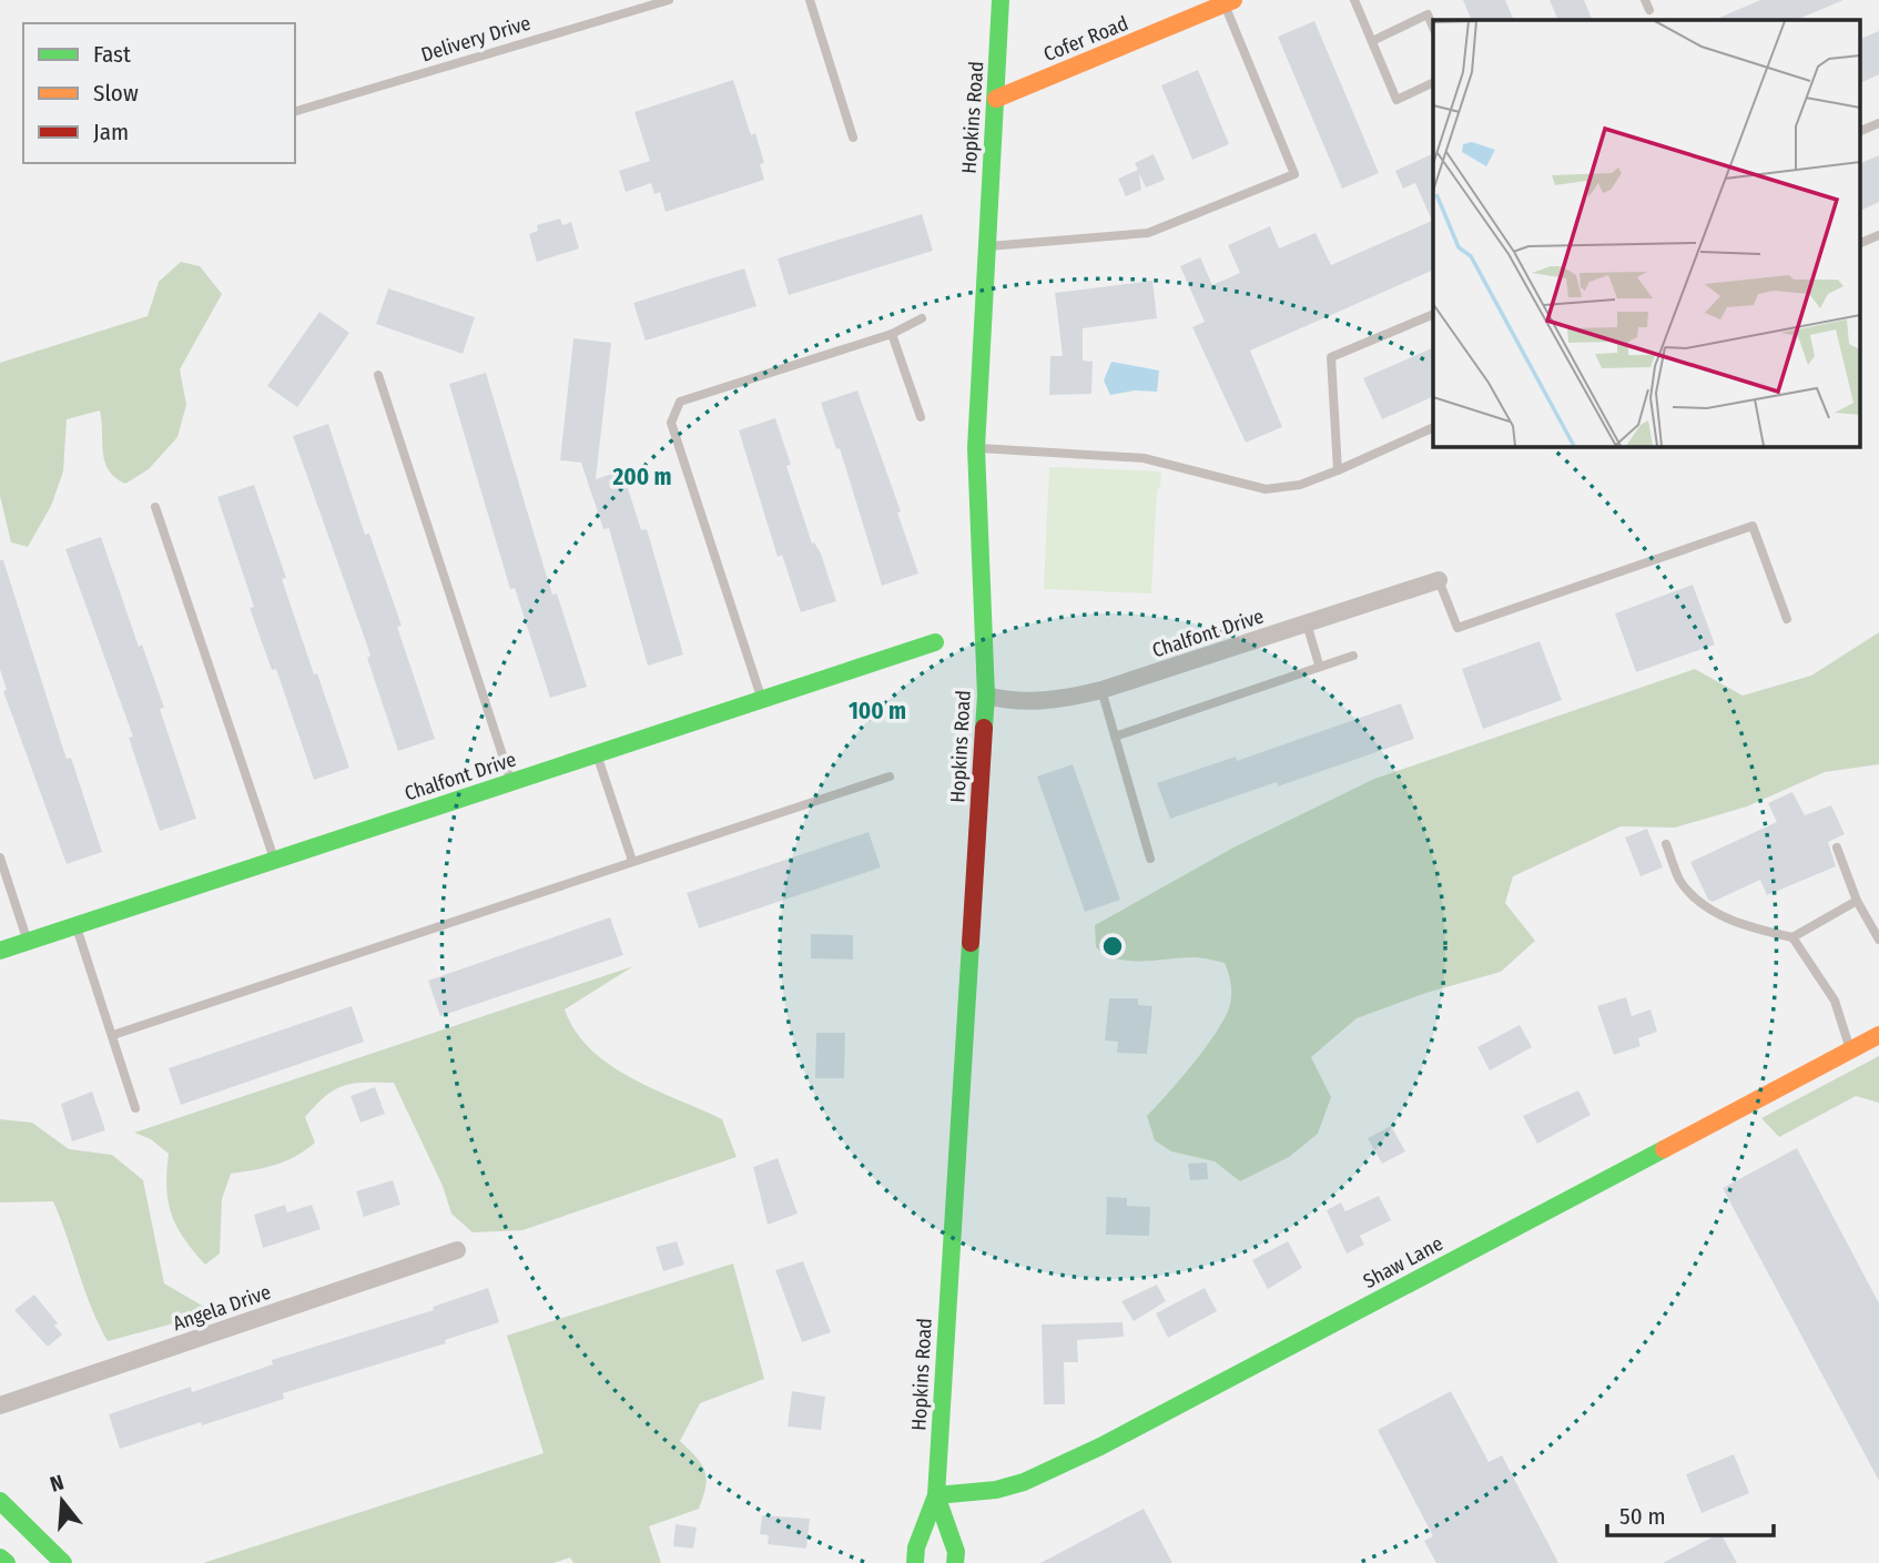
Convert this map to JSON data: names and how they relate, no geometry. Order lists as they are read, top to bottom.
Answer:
{
  "streets": {
    "street": [
      "Cofer Road",
      "Hopkins Road",
      "Chalfont Drive",
      "Shaw Lane",
      "Angela Drive"
    ],
    "lane": ["Delivery Drive"]
  },
  "crossings": [
    ["Cofer Road", "Hopkins Road"],
    ["Hopkins Road", "Chalfont Drive"],
    ["Hopkins Road", "Shaw Lane"]
  ],
  "legend": ["Fast", "Slow", "Jam"],
  "scale_bar": "50 m",
  "north": "top",
  "rings": ["200 m", "100 m"]
}
